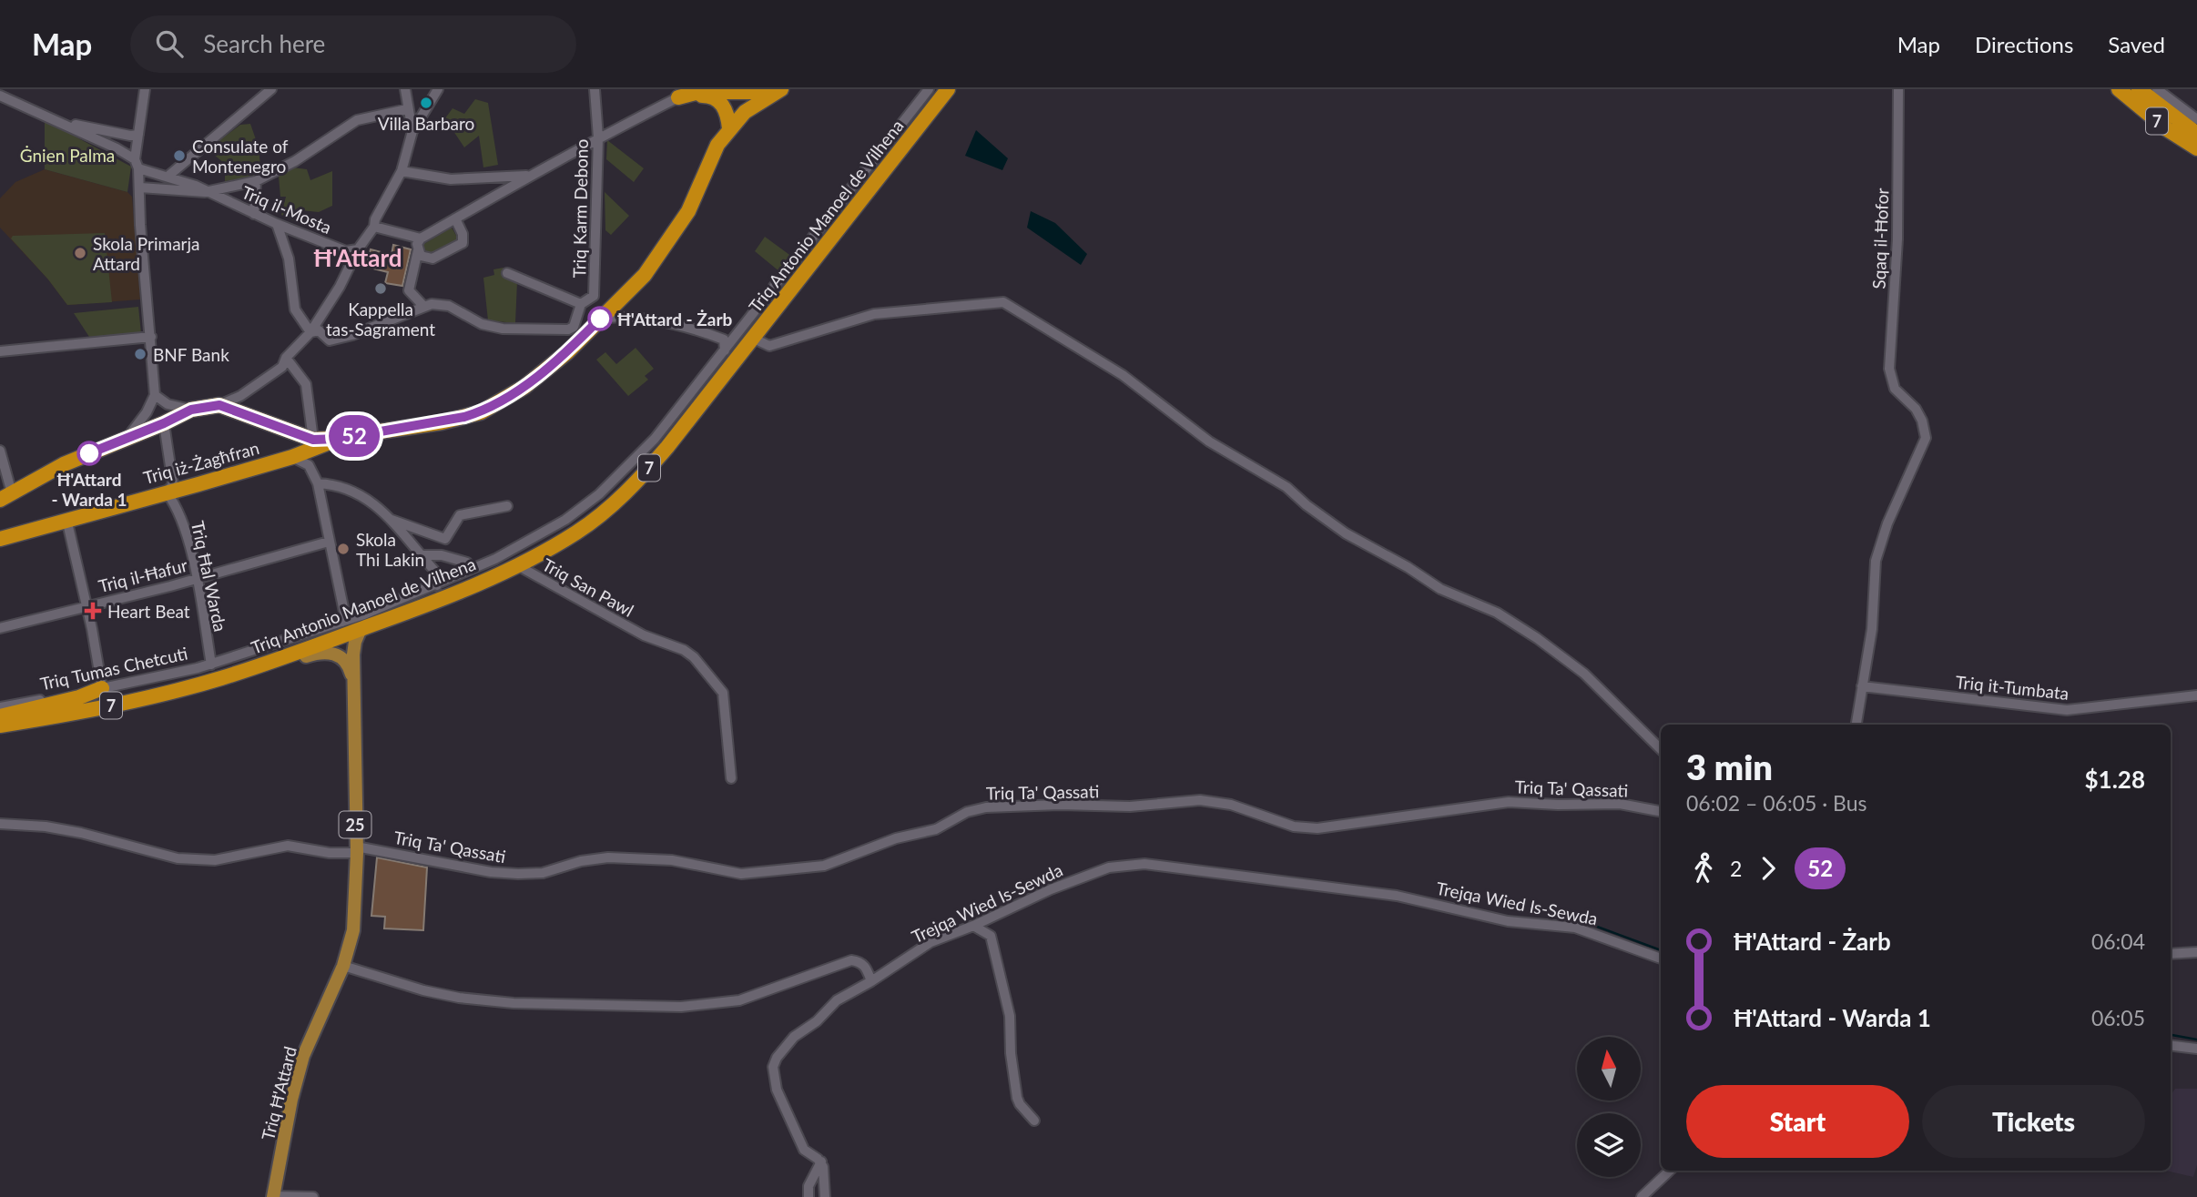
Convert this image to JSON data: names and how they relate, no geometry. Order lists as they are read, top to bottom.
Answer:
{
  "streets": {
    "highway": ["7", "Triq Antonio Manoel de Vilhena", "Triq iż-Żagħfran"],
    "main road": ["25", "Triq Ħ'Attard"],
    "street": [
      "Triq Karm Debono",
      "Triq il-Mosta",
      "Sqaq il-Ħofor",
      "Triq il-Ħafur",
      "Triq Ħal Warda",
      "Triq San Pawl",
      "Triq Tumas Chetcuti",
      "Triq it-Tumbata",
      "Triq Ta' Qassati",
      "Trejqa Wied Is-Sewda"
    ]
  },
  "crossings": [
    ["Triq Antonio Manoel de Vilhena", "Triq San Pawl"],
    ["Triq Antonio Manoel de Vilhena", "25"],
    ["Sqaq il-Ħofor", "Triq it-Tumbata"],
    ["Triq iż-Żagħfran", "Triq Ħal Warda"],
    ["Triq il-Ħafur", "Triq Ħal Warda"],
    ["Triq Ħal Warda", "Triq Tumas Chetcuti"],
    ["Triq San Pawl", "Triq Tumas Chetcuti"],
    ["Triq Ta' Qassati", "25"],
    ["25", "Triq Ħ'Attard"]
  ],
  "districts": ["Ħ'Attard"],
  "parks": ["Ġnien Palma"],
  "places": {
    "other": [
      "Villa Barbaro",
      "Consulate of Montenegro",
      "Skola Primarja Attard",
      "Kappella tas-Sagrament",
      "Ħ'Attard - Żarb",
      "BNF Bank",
      "Ħ'Attard - Warda 1",
      "Skola Thi Lakin"
    ],
    "health": ["Heart Beat"]
  },
  "lines": ["bus line 52"],
  "north": "top",
  "page": {
    "header": "Map",
    "search": "Search here",
    "nav": ["Map", "Directions", "Saved"],
    "on_map": "52",
    "heading": ["3 min", "06:02 – 06:05 · Bus", "$1.28"],
    "legs": ["2", "52"],
    "list": [
      {
        "name": "Ħ'Attard - Żarb",
        "value": "06:04"
      },
      {
        "name": "Ħ'Attard - Warda 1",
        "value": "06:05"
      }
    ],
    "buttons": ["Start", "Tickets"]
  }
}
